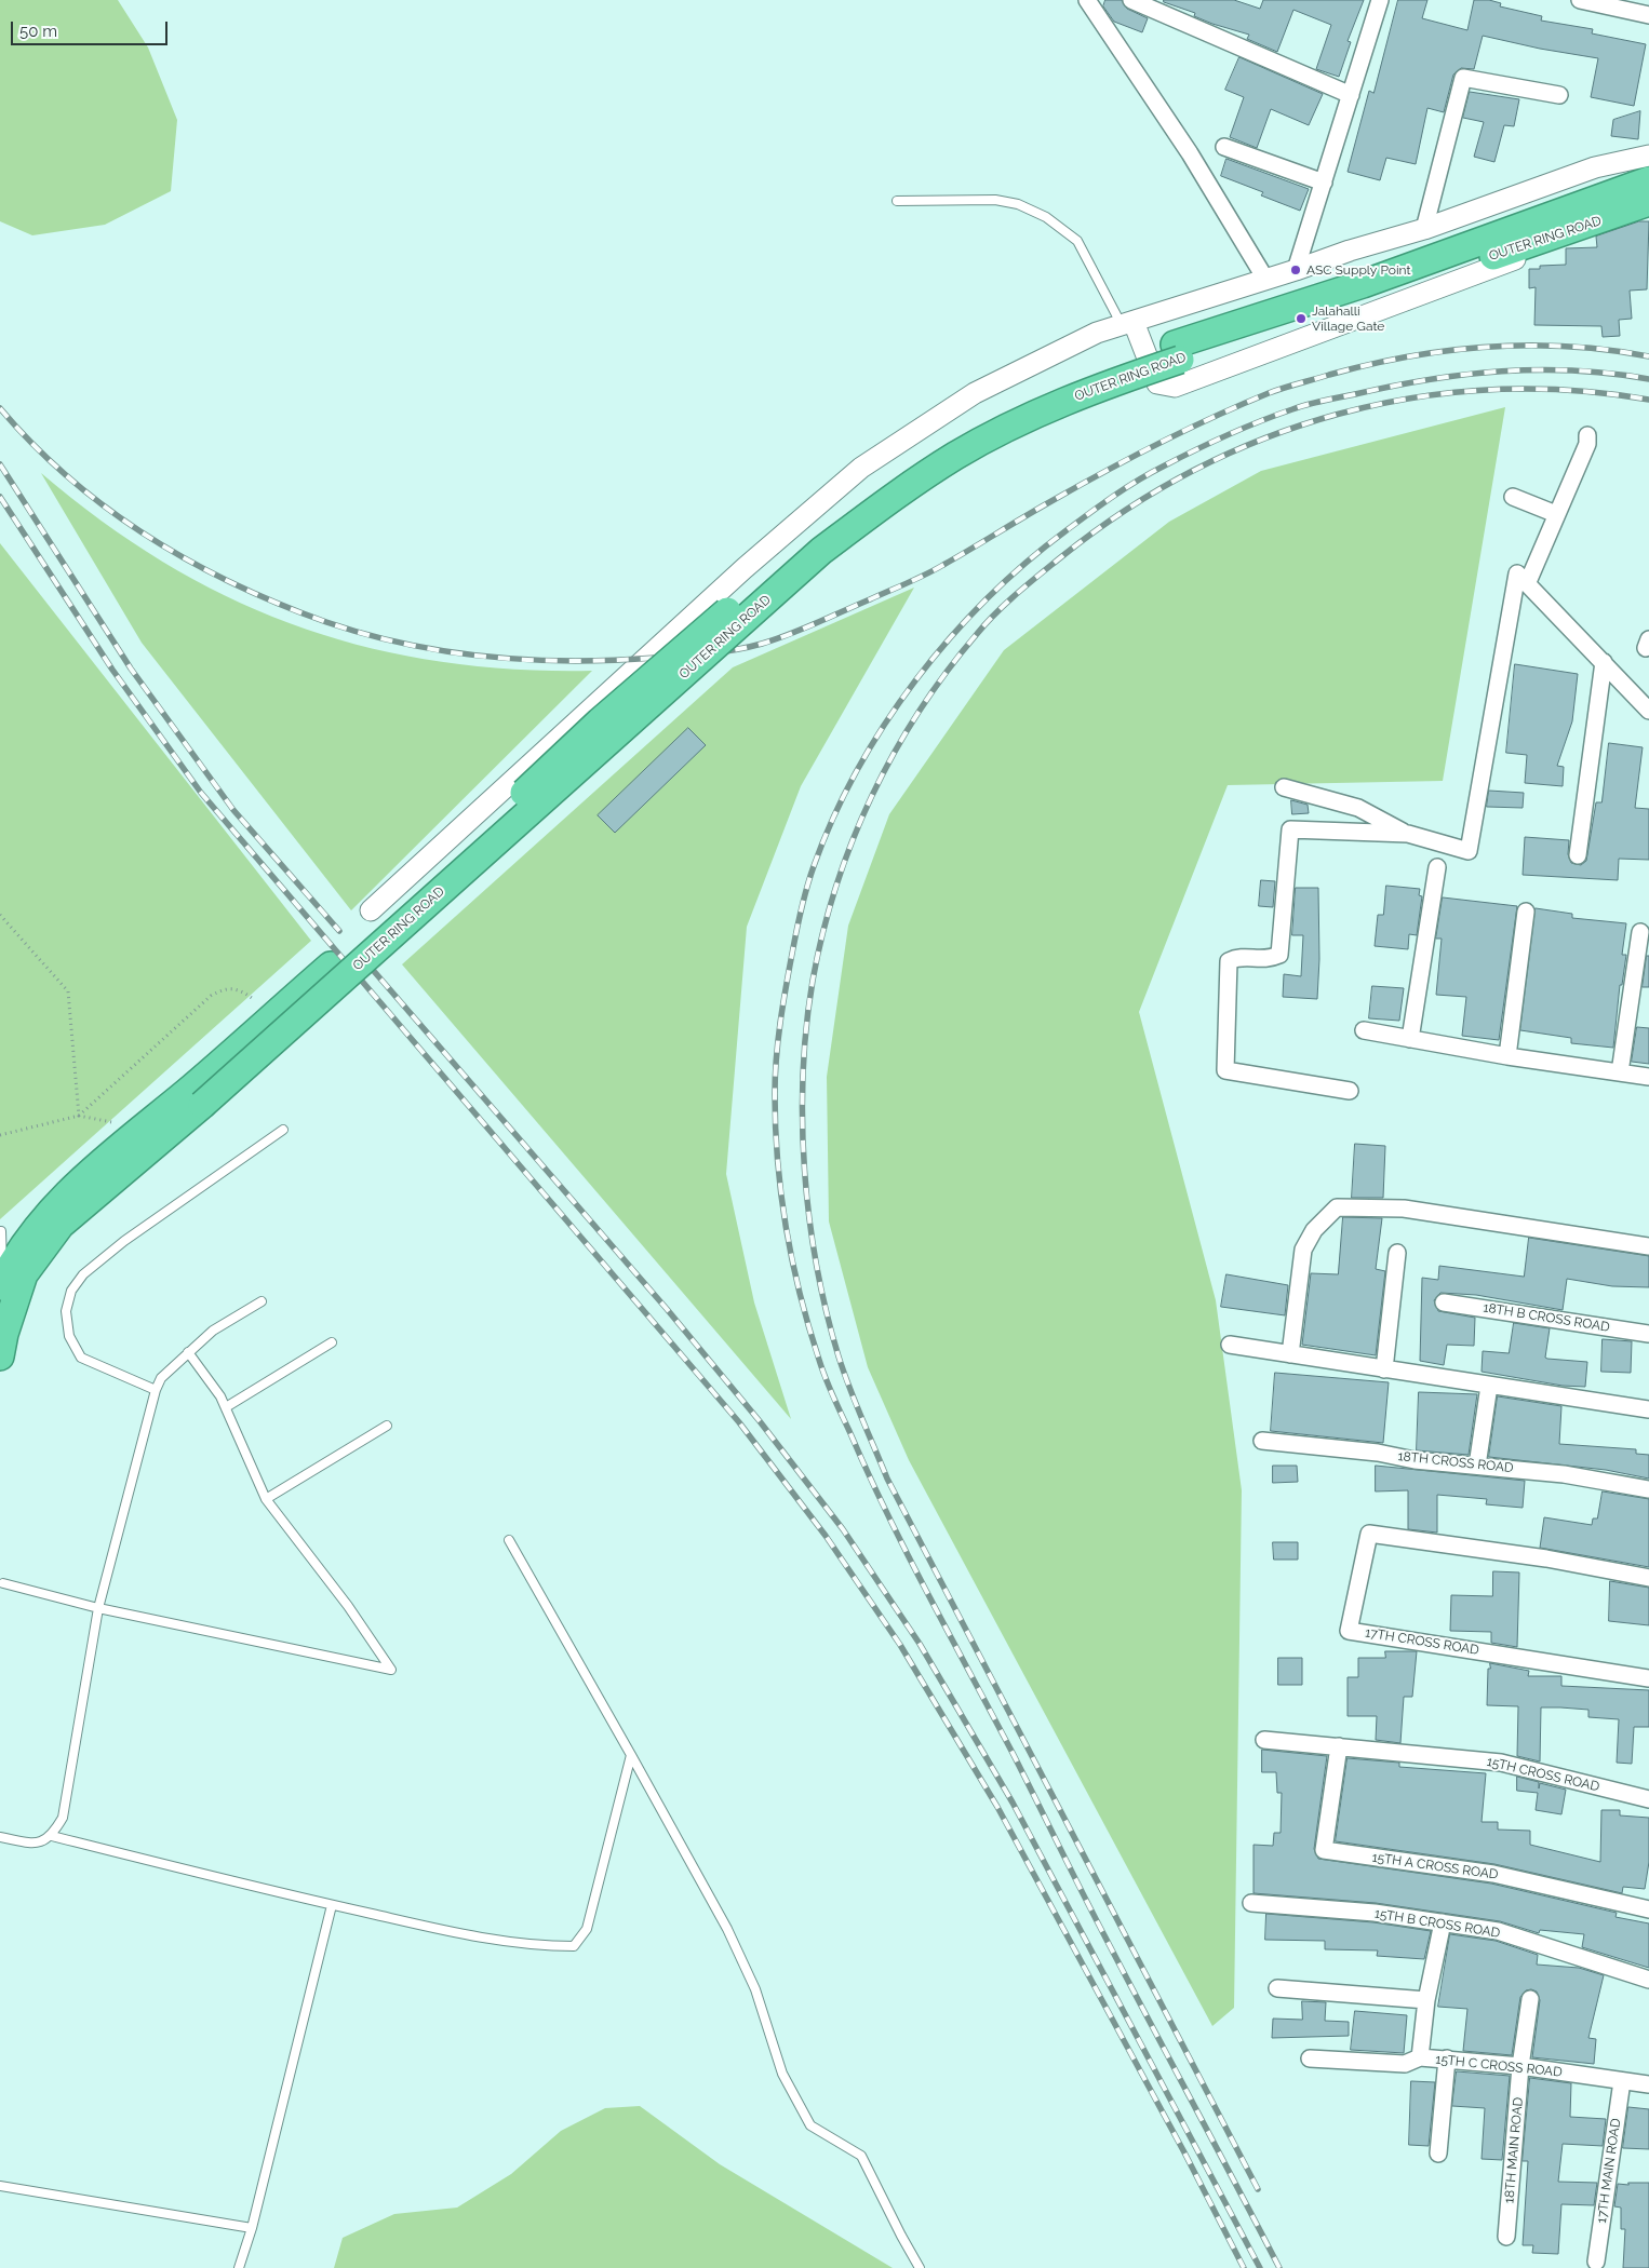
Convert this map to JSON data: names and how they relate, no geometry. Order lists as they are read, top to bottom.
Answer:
{
  "streets": {
    "highway": ["OUTER RING ROAD"],
    "street": [
      "18TH B CROSS ROAD",
      "18TH CROSS ROAD",
      "17TH CROSS ROAD",
      "15TH CROSS ROAD",
      "15TH A CROSS ROAD",
      "15TH B CROSS ROAD",
      "15TH C CROSS ROAD",
      "18TH MAIN ROAD",
      "17TH MAIN ROAD"
    ]
  },
  "crossings": [
    ["15TH CROSS ROAD", "15TH A CROSS ROAD"],
    ["15TH B CROSS ROAD", "15TH C CROSS ROAD"],
    ["15TH C CROSS ROAD", "18TH MAIN ROAD"],
    ["15TH C CROSS ROAD", "17TH MAIN ROAD"]
  ],
  "places": ["ASC Supply Point", "Jalahalli Village Gate"],
  "scale_bar": "50 m"
}
